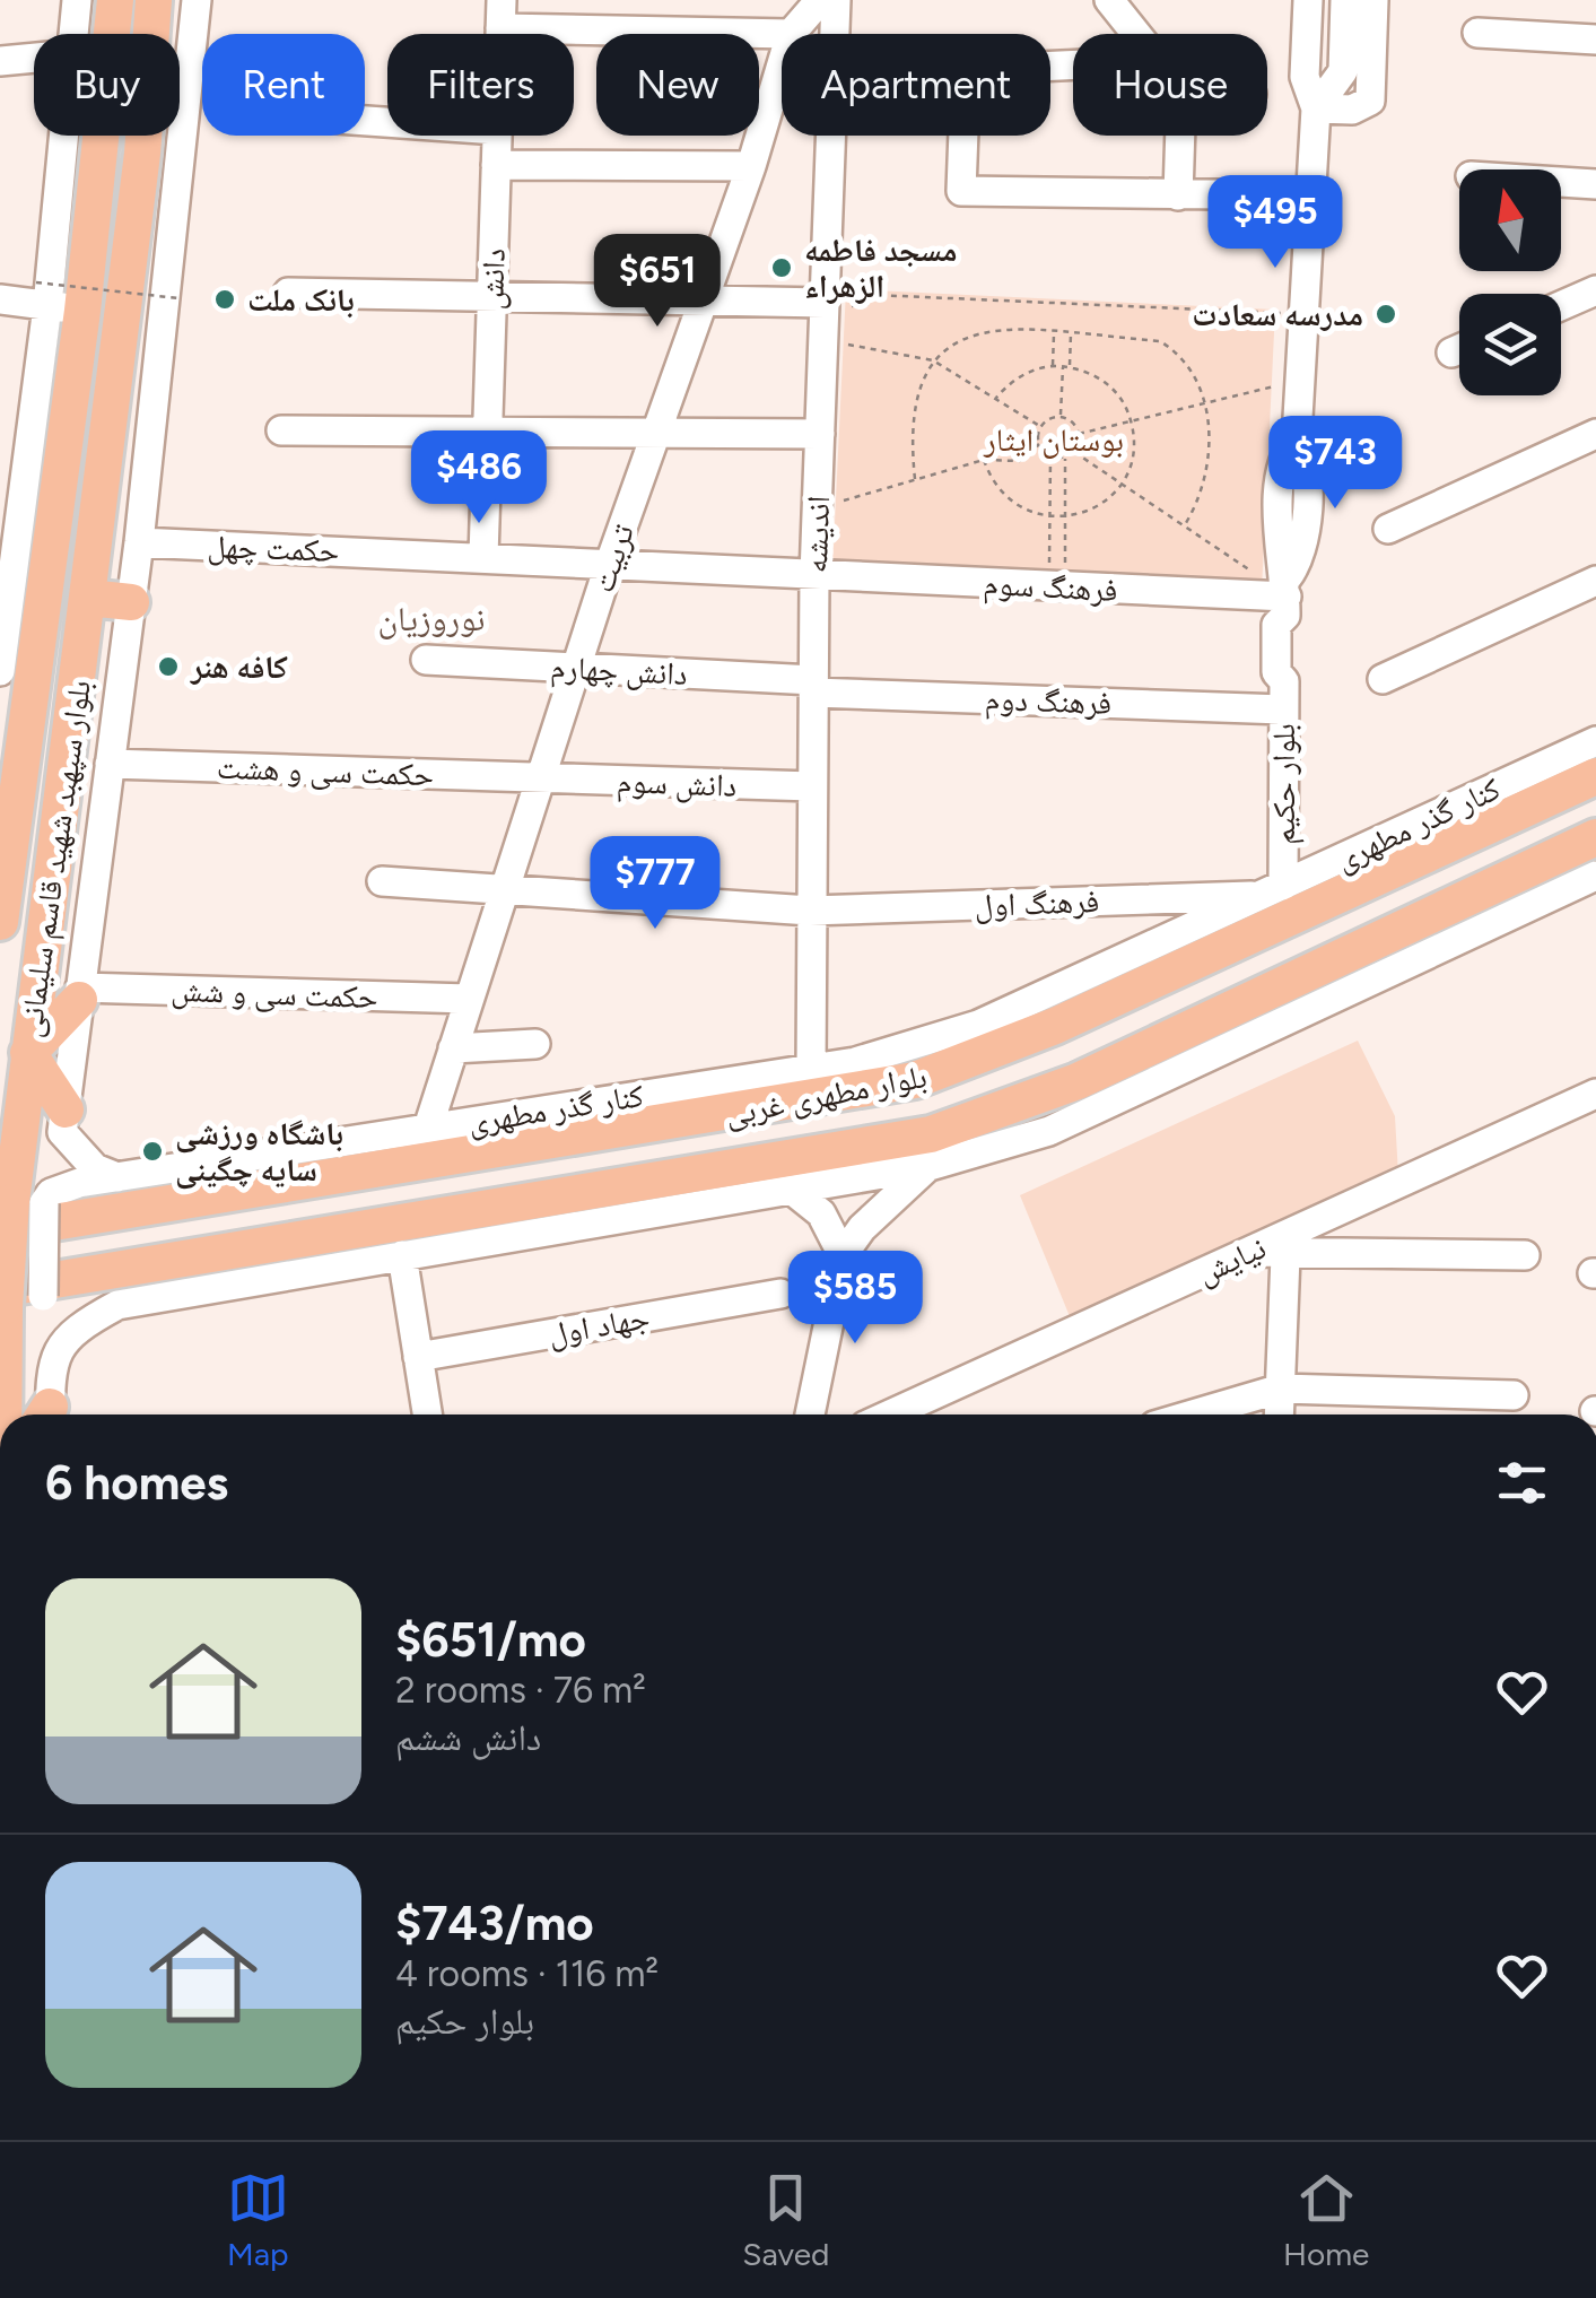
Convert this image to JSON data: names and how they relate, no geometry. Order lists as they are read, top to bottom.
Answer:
{
  "streets": {
    "main road": ["بلوار سپهبد شهید قاسم سلیمانی", "بلوار مطهری غربی"],
    "street": [
      "دانش",
      "اندیشه",
      "حکمت چهل",
      "تربیت",
      "فرهنگ سوم",
      "دانش چهارم",
      "فرهنگ دوم",
      "حکمت سی و هشت",
      "دانش سوم",
      "بلوار حکیم",
      "کنار گذر مطهری",
      "فرهنگ اول",
      "حکمت سی و شش",
      "نيايش",
      "جهاد اول"
    ]
  },
  "crossings": [
    ["دانش", "حکمت چهل"],
    ["اندیشه", "حکمت چهل"],
    ["اندیشه", "فرهنگ سوم"],
    ["اندیشه", "دانش چهارم"],
    ["اندیشه", "فرهنگ دوم"],
    ["اندیشه", "دانش سوم"],
    ["اندیشه", "کنار گذر مطهری"],
    ["اندیشه", "فرهنگ اول"],
    ["حکمت چهل", "تربیت"],
    ["حکمت چهل", "فرهنگ سوم"],
    ["تربیت", "دانش چهارم"],
    ["تربیت", "حکمت سی و هشت"],
    ["تربیت", "دانش سوم"],
    ["تربیت", "کنار گذر مطهری"],
    ["تربیت", "فرهنگ اول"],
    ["تربیت", "حکمت سی و شش"],
    ["فرهنگ سوم", "بلوار حکیم"],
    ["دانش چهارم", "فرهنگ دوم"],
    ["فرهنگ دوم", "بلوار حکیم"],
    ["حکمت سی و هشت", "دانش سوم"],
    ["بلوار حکیم", "کنار گذر مطهری"],
    ["بلوار حکیم", "فرهنگ اول"],
    ["کنار گذر مطهری", "بلوار سپهبد شهید قاسم سلیمانی"],
    ["کنار گذر مطهری", "فرهنگ اول"],
    ["کنار گذر مطهری", "بلوار مطهری غربی"],
    ["بلوار سپهبد شهید قاسم سلیمانی", "بلوار مطهری غربی"]
  ],
  "districts": ["نوروزیان"],
  "parks": ["بوستان ایثار"],
  "places": [
    "مسجد فاطمه الزهراء",
    "بانک ملت",
    "مدرسه سعادت",
    "کافه هنر",
    "باشگاه ورزشى سايه چگينى"
  ],
  "north": "top",
  "page": {
    "chip": [
      "Buy",
      "Rent",
      "Filters",
      "New",
      "Apartment",
      "House"
    ],
    "price": [
      "$495",
      "$651",
      "$743",
      "$486",
      "$777",
      "$585"
    ],
    "heading": "6 homes",
    "list": [
      {
        "name": "$651/mo",
        "note": "2 rooms · 76 m² · دانش ششم"
      },
      {
        "name": "$743/mo",
        "note": "4 rooms · 116 m² · بلوار حکیم"
      }
    ],
    "tabs": ["Map", "Saved", "Home"]
  }
}
